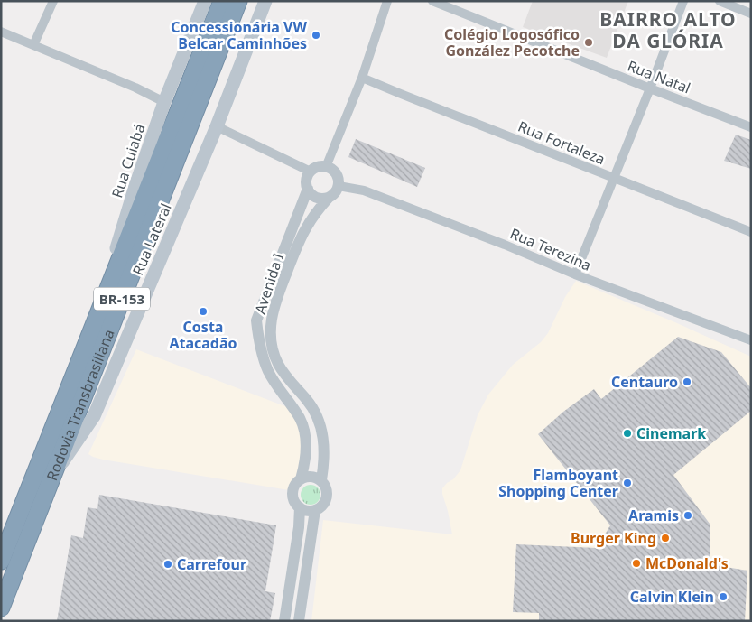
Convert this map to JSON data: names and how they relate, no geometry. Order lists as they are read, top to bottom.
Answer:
{
  "streets": {
    "highway": ["BR-153", "Rodovia Transbrasiliana"],
    "main road": ["Rua Cuiabá", "Rua Lateral"],
    "street": [
      "Rua Natal",
      "Rua Fortaleza",
      "Rua Terezina",
      "Avenida I"
    ]
  },
  "crossings": [
    ["Rua Cuiabá", "Rodovia Transbrasiliana"],
    ["Rua Lateral", "Rodovia Transbrasiliana"],
    ["Rua Terezina", "Avenida I"]
  ],
  "districts": ["BAIRRO ALTO DA GLÓRIA"],
  "places": [
    "Concessionária VW Belcar Caminhões",
    "Colégio Logosófico González Pecotche",
    "Costa Atacadão",
    "Centauro",
    "Cinemark",
    "Flamboyant Shopping Center",
    "Aramis",
    "Burger King",
    "McDonald's",
    "Carrefour",
    "Calvin Klein"
  ]
}
